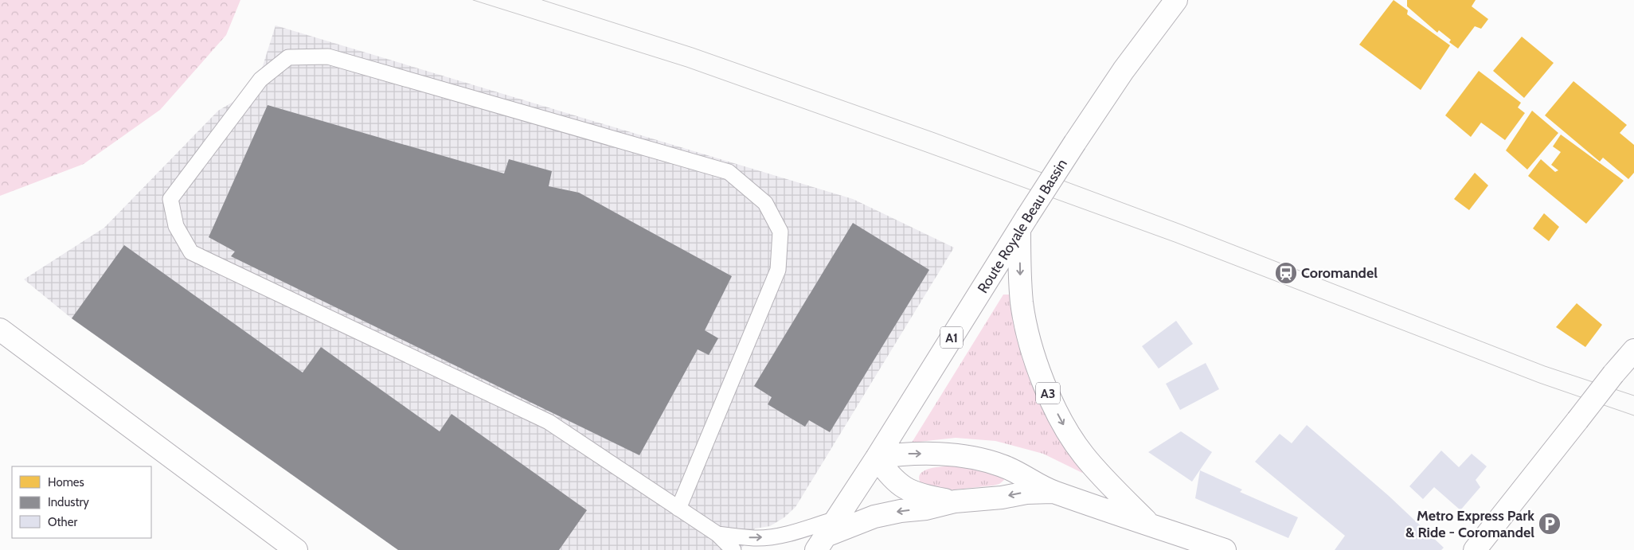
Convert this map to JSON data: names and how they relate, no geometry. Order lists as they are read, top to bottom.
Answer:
{
  "streets": {
    "main road": ["Route Royale Beau Bassin", "A1", "A3"]
  },
  "crossings": [
    ["Route Royale Beau Bassin", "A1"],
    ["Route Royale Beau Bassin", "A3"],
    ["A1", "A3"]
  ],
  "places": {
    "station": ["Coromandel"],
    "parking": ["Metro Express Park & Ride - Coromandel"]
  },
  "legend": ["Homes", "Industry", "Other"]
}
